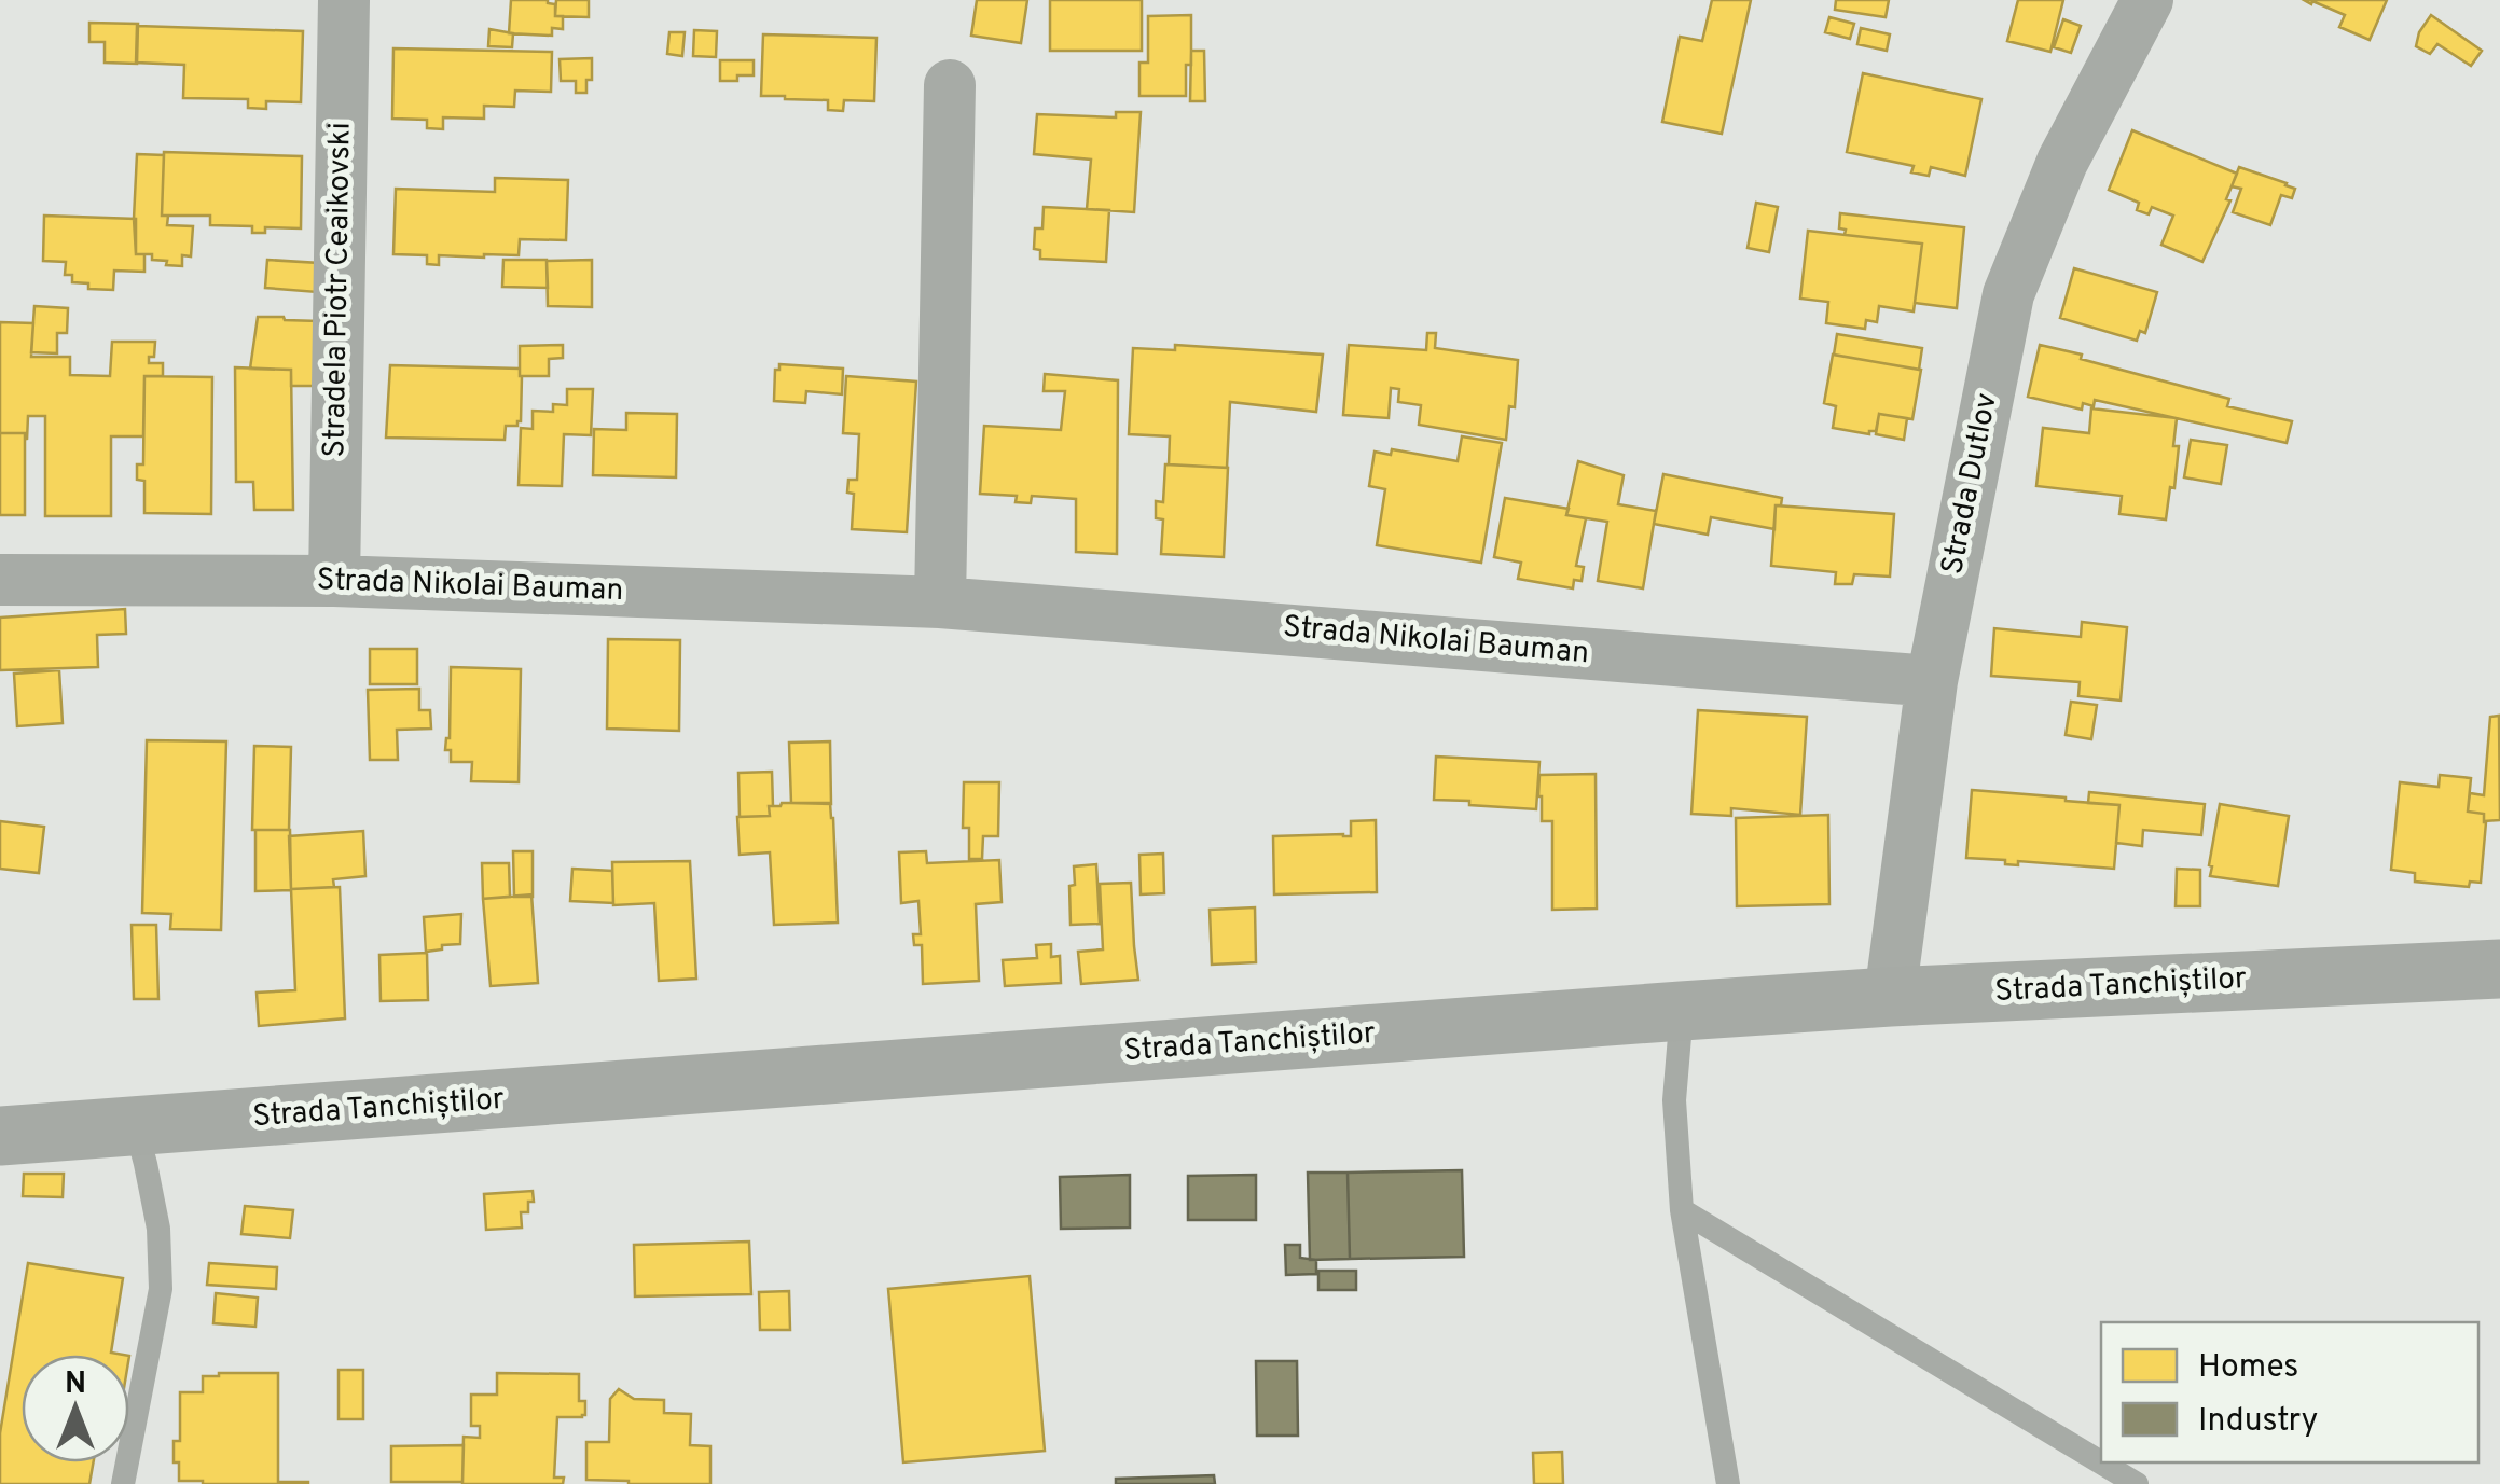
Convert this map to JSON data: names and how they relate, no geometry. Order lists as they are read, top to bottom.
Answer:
{
  "streets": {
    "street": [
      "Stradela Piotr Ceaikovski",
      "Strada Dutlov",
      "Strada Nikolai Bauman",
      "Strada Tanchiștilor"
    ]
  },
  "crossings": [
    ["Stradela Piotr Ceaikovski", "Strada Nikolai Bauman"],
    ["Strada Dutlov", "Strada Nikolai Bauman"],
    ["Strada Dutlov", "Strada Tanchiștilor"]
  ],
  "legend": ["Homes", "Industry"],
  "north": "top"
}
